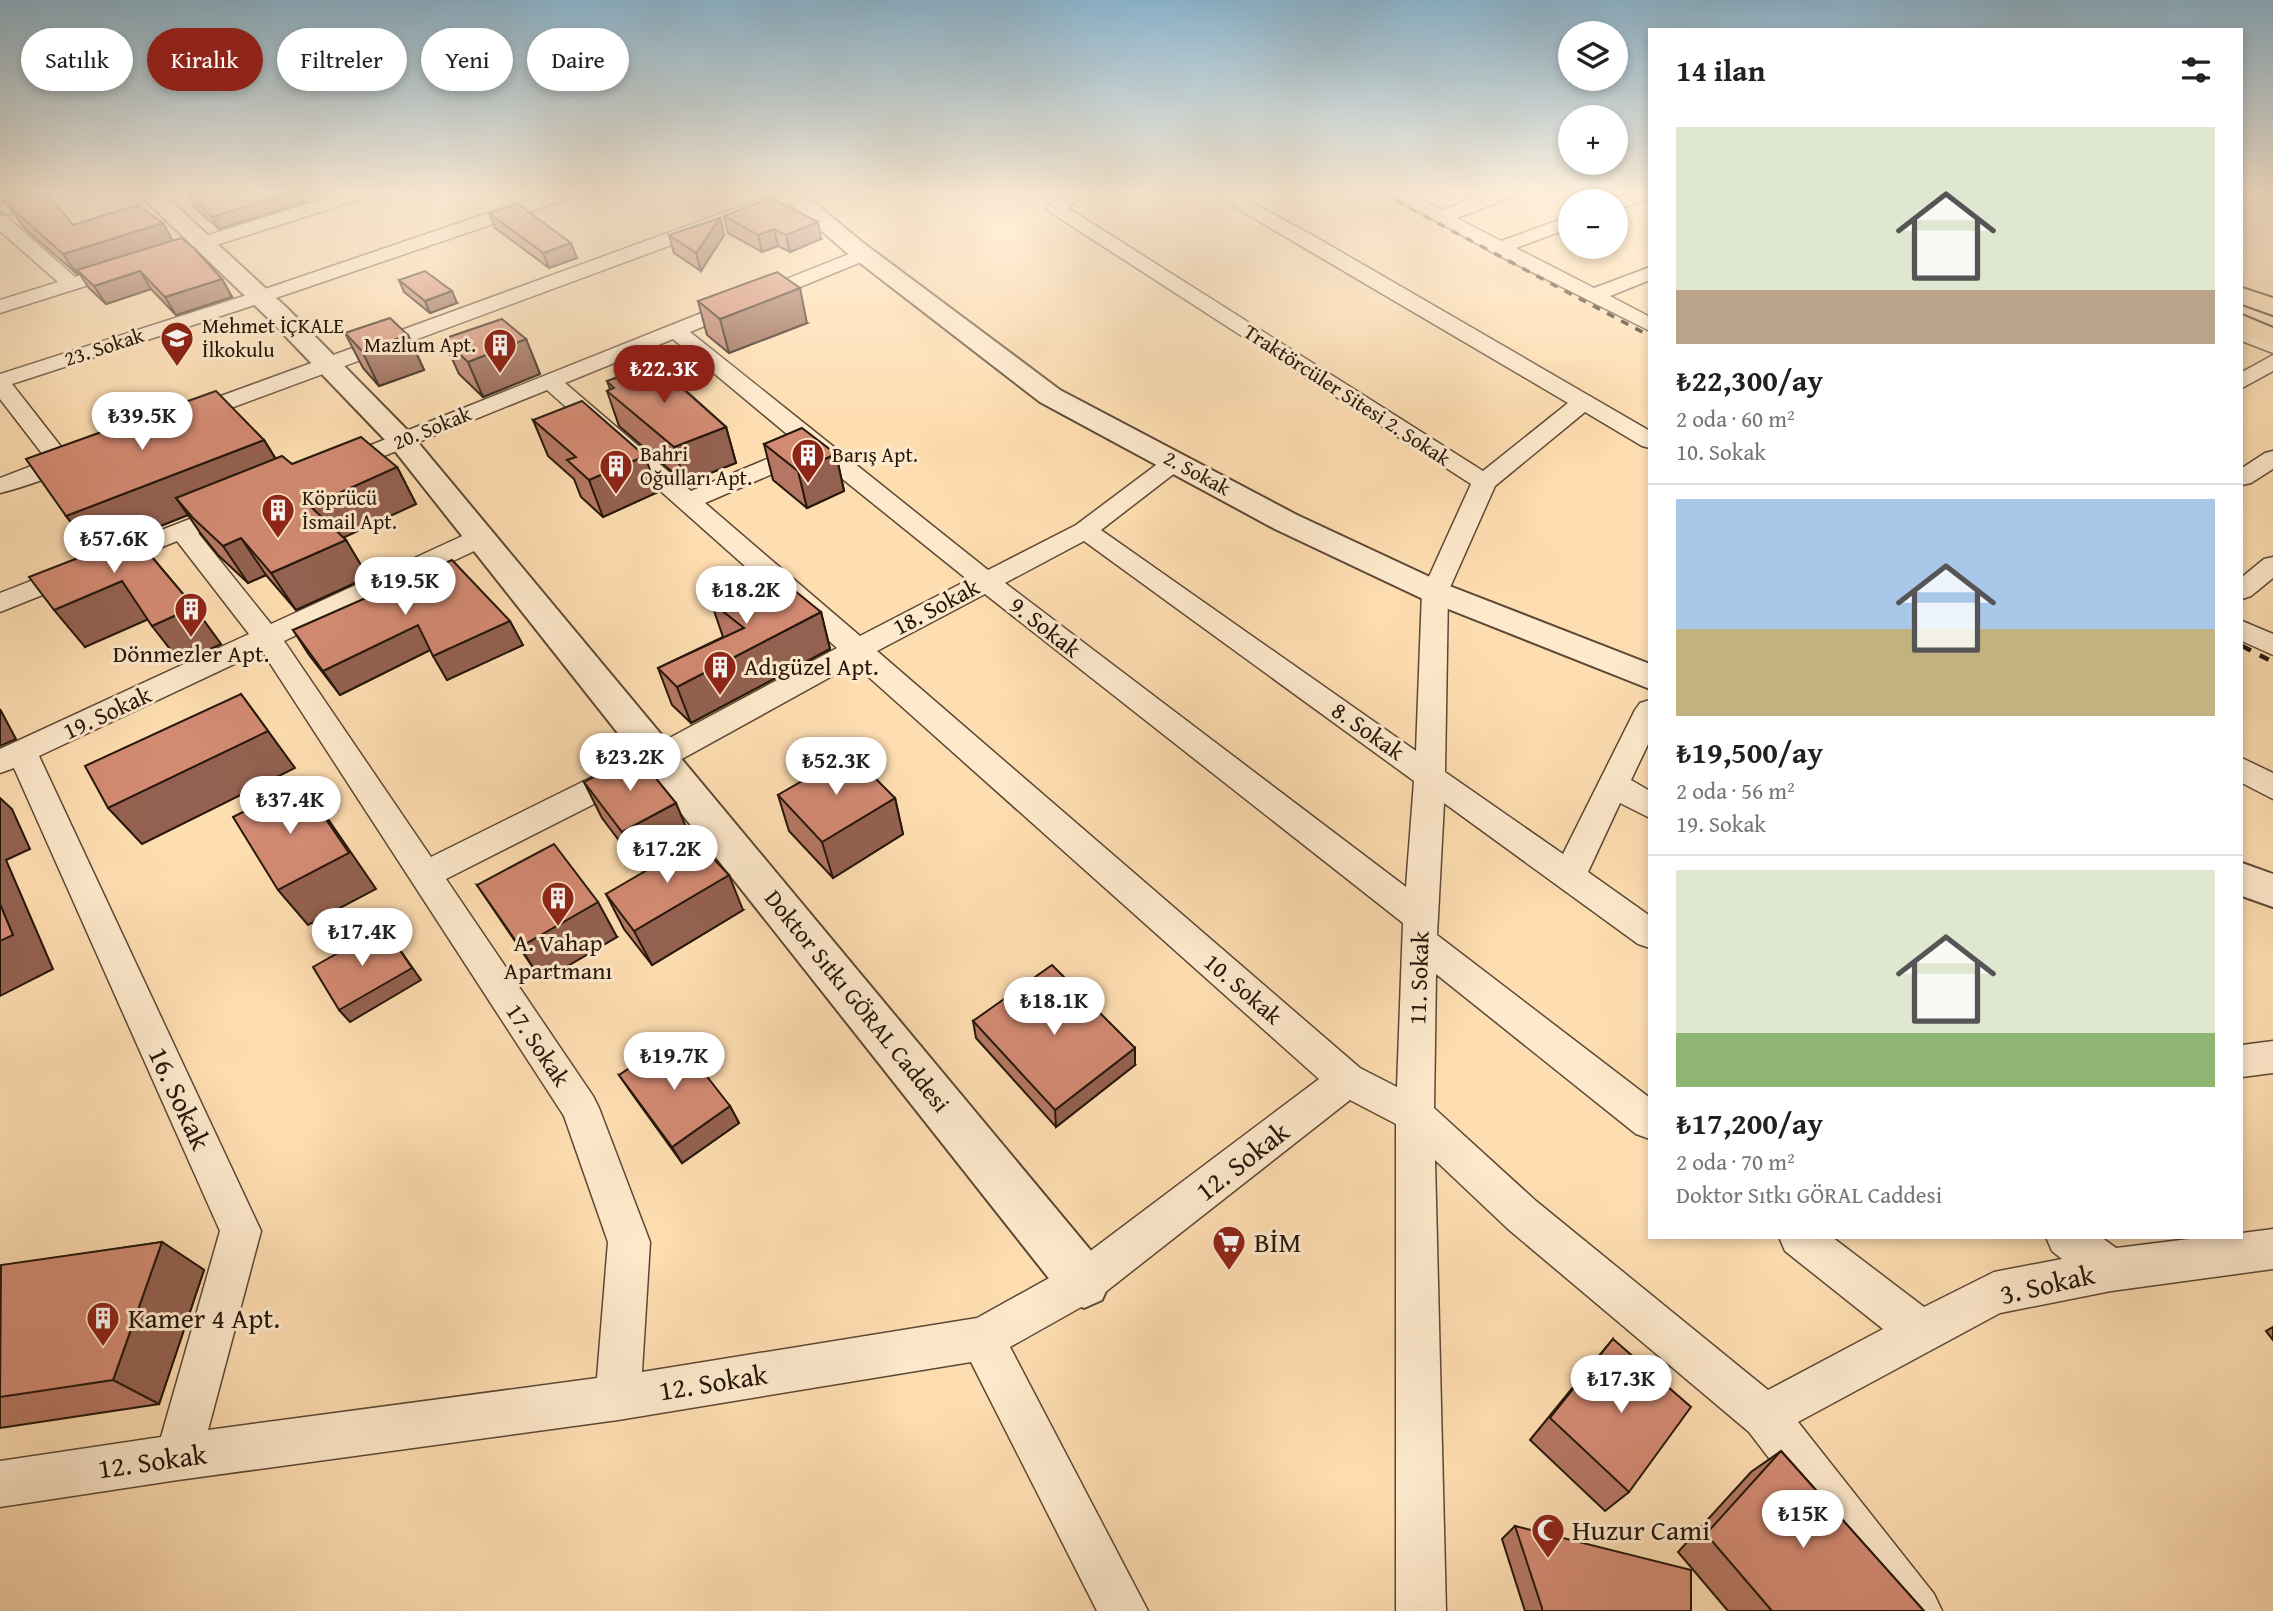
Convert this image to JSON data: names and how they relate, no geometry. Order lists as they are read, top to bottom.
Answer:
{
  "streets": {
    "street": [
      "23. Sokak",
      "Traktörcüler Sitesi 2. Sokak",
      "20. Sokak",
      "2. Sokak",
      "18. Sokak",
      "9. Sokak",
      "19. Sokak",
      "8. Sokak",
      "11. Sokak",
      "10. Sokak",
      "Doktor Sıtkı GÖRAL Caddesi",
      "17. Sokak",
      "16. Sokak",
      "12. Sokak",
      "3. Sokak"
    ]
  },
  "crossings": [
    ["23. Sokak", "Doktor Sıtkı GÖRAL Caddesi"],
    ["Traktörcüler Sitesi 2. Sokak", "11. Sokak"],
    ["20. Sokak", "9. Sokak"],
    ["20. Sokak", "10. Sokak"],
    ["20. Sokak", "Doktor Sıtkı GÖRAL Caddesi"],
    ["2. Sokak", "18. Sokak"],
    ["2. Sokak", "11. Sokak"],
    ["18. Sokak", "9. Sokak"],
    ["18. Sokak", "8. Sokak"],
    ["18. Sokak", "10. Sokak"],
    ["18. Sokak", "Doktor Sıtkı GÖRAL Caddesi"],
    ["18. Sokak", "17. Sokak"],
    ["9. Sokak", "11. Sokak"],
    ["19. Sokak", "Doktor Sıtkı GÖRAL Caddesi"],
    ["19. Sokak", "17. Sokak"],
    ["19. Sokak", "16. Sokak"],
    ["8. Sokak", "11. Sokak"],
    ["11. Sokak", "10. Sokak"],
    ["10. Sokak", "12. Sokak"],
    ["10. Sokak", "3. Sokak"],
    ["Doktor Sıtkı GÖRAL Caddesi", "12. Sokak"],
    ["17. Sokak", "12. Sokak"],
    ["16. Sokak", "12. Sokak"]
  ],
  "places": {
    "school or university": ["Mehmet İÇKALE İlkokulu"],
    "building": [
      "Mazlum Apt.",
      "Barış Apt.",
      "Bahri Oğulları Apt.",
      "Köprücü İsmail Apt.",
      "Dönmezler Apt.",
      "Adıgüzel Apt.",
      "A. Vahap Apartmanı",
      "Kamer 4 Apt."
    ],
    "supermarket": ["BİM"],
    "mosque": ["Huzur Cami"]
  },
  "page": {
    "map_buttons": ["+", "−"],
    "chip": [
      "Satılık",
      "Kiralık",
      "Filtreler",
      "Yeni",
      "Daire"
    ],
    "heading": "14 ilan",
    "list": [
      {
        "name": "₺22,300/ay",
        "note": "2 oda · 60 m² · 10. Sokak"
      },
      {
        "name": "₺19,500/ay",
        "note": "2 oda · 56 m² · 19. Sokak"
      },
      {
        "name": "₺17,200/ay",
        "note": "2 oda · 70 m² · Doktor Sıtkı GÖRAL Caddesi"
      }
    ],
    "price": [
      "₺22.3K",
      "₺39.5K",
      "₺57.6K",
      "₺19.5K",
      "₺18.2K",
      "₺23.2K",
      "₺52.3K",
      "₺37.4K",
      "₺17.2K",
      "₺17.4K",
      "₺18.1K",
      "₺19.7K",
      "₺17.3K",
      "₺15K"
    ]
  }
}
